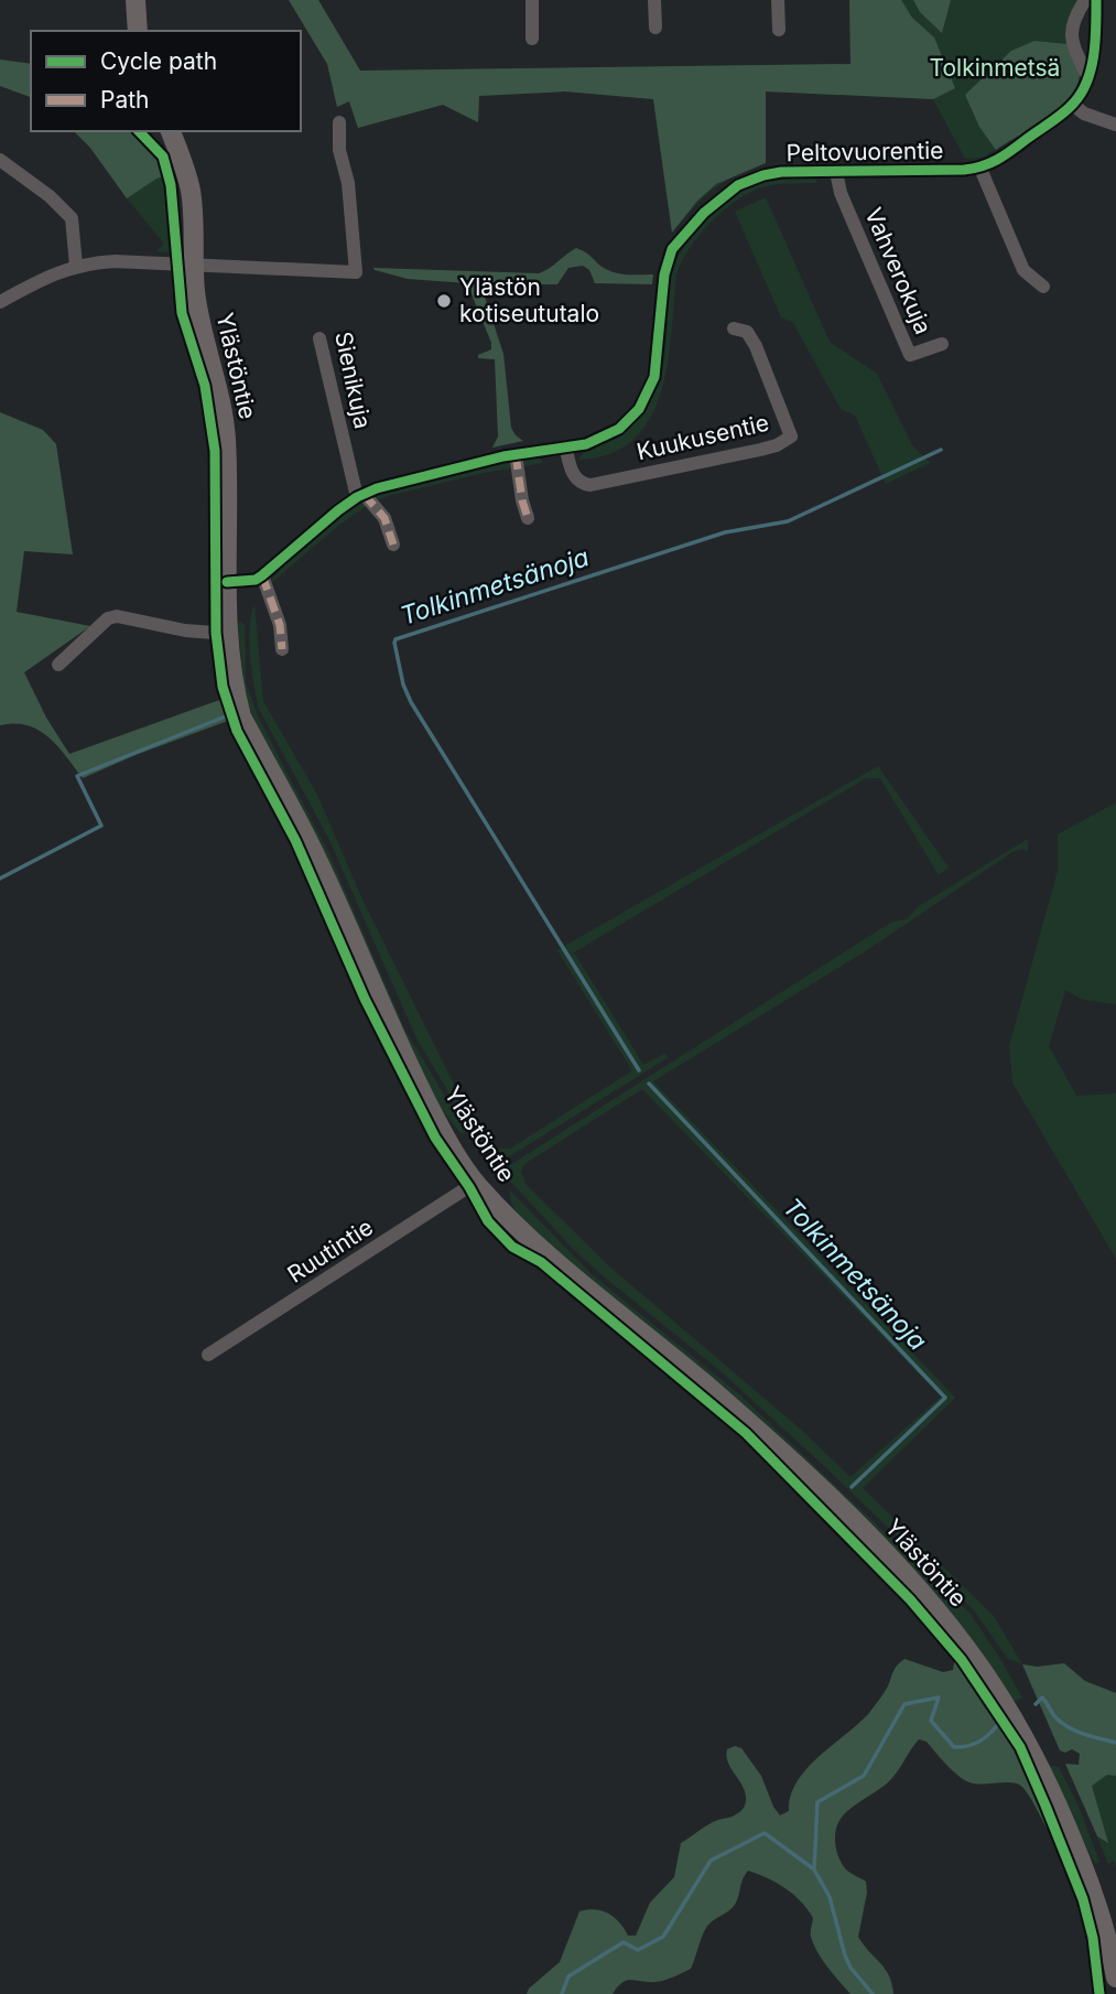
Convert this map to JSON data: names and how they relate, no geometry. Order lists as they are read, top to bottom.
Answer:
{
  "streets": {
    "main road": ["Ylästöntie"],
    "street": [
      "Peltovuorentie",
      "Vahverokuja",
      "Sienikuja",
      "Kuukusentie",
      "Ruutintie"
    ]
  },
  "crossings": [
    ["Peltovuorentie", "Vahverokuja"],
    ["Peltovuorentie", "Ylästöntie"],
    ["Peltovuorentie", "Sienikuja"],
    ["Peltovuorentie", "Kuukusentie"],
    ["Ylästöntie", "Ruutintie"]
  ],
  "water": ["Tolkinmetsänoja"],
  "parks": ["Tolkinmetsä"],
  "places": ["Ylästön kotiseututalo"],
  "legend": ["Cycle path", "Path"]
}
